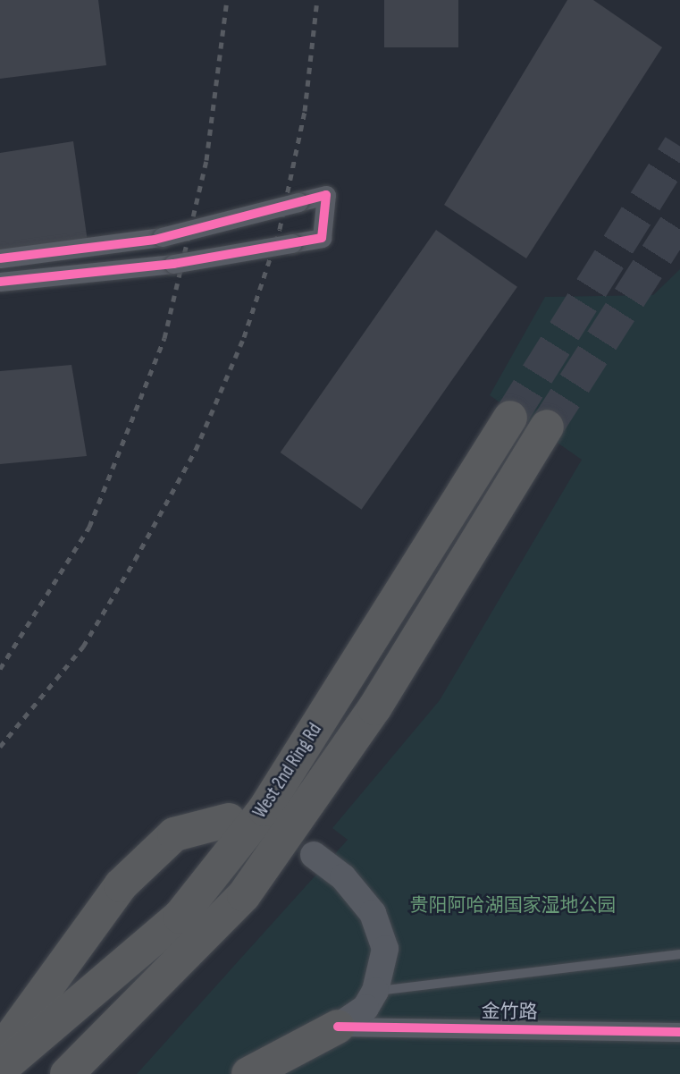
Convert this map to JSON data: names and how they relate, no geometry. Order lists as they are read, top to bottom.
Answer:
{
  "streets": {
    "highway": ["West 2nd Ring Rd"],
    "street": ["金竹路"]
  },
  "parks": ["贵阳阿哈湖国家湿地公园"]
}
